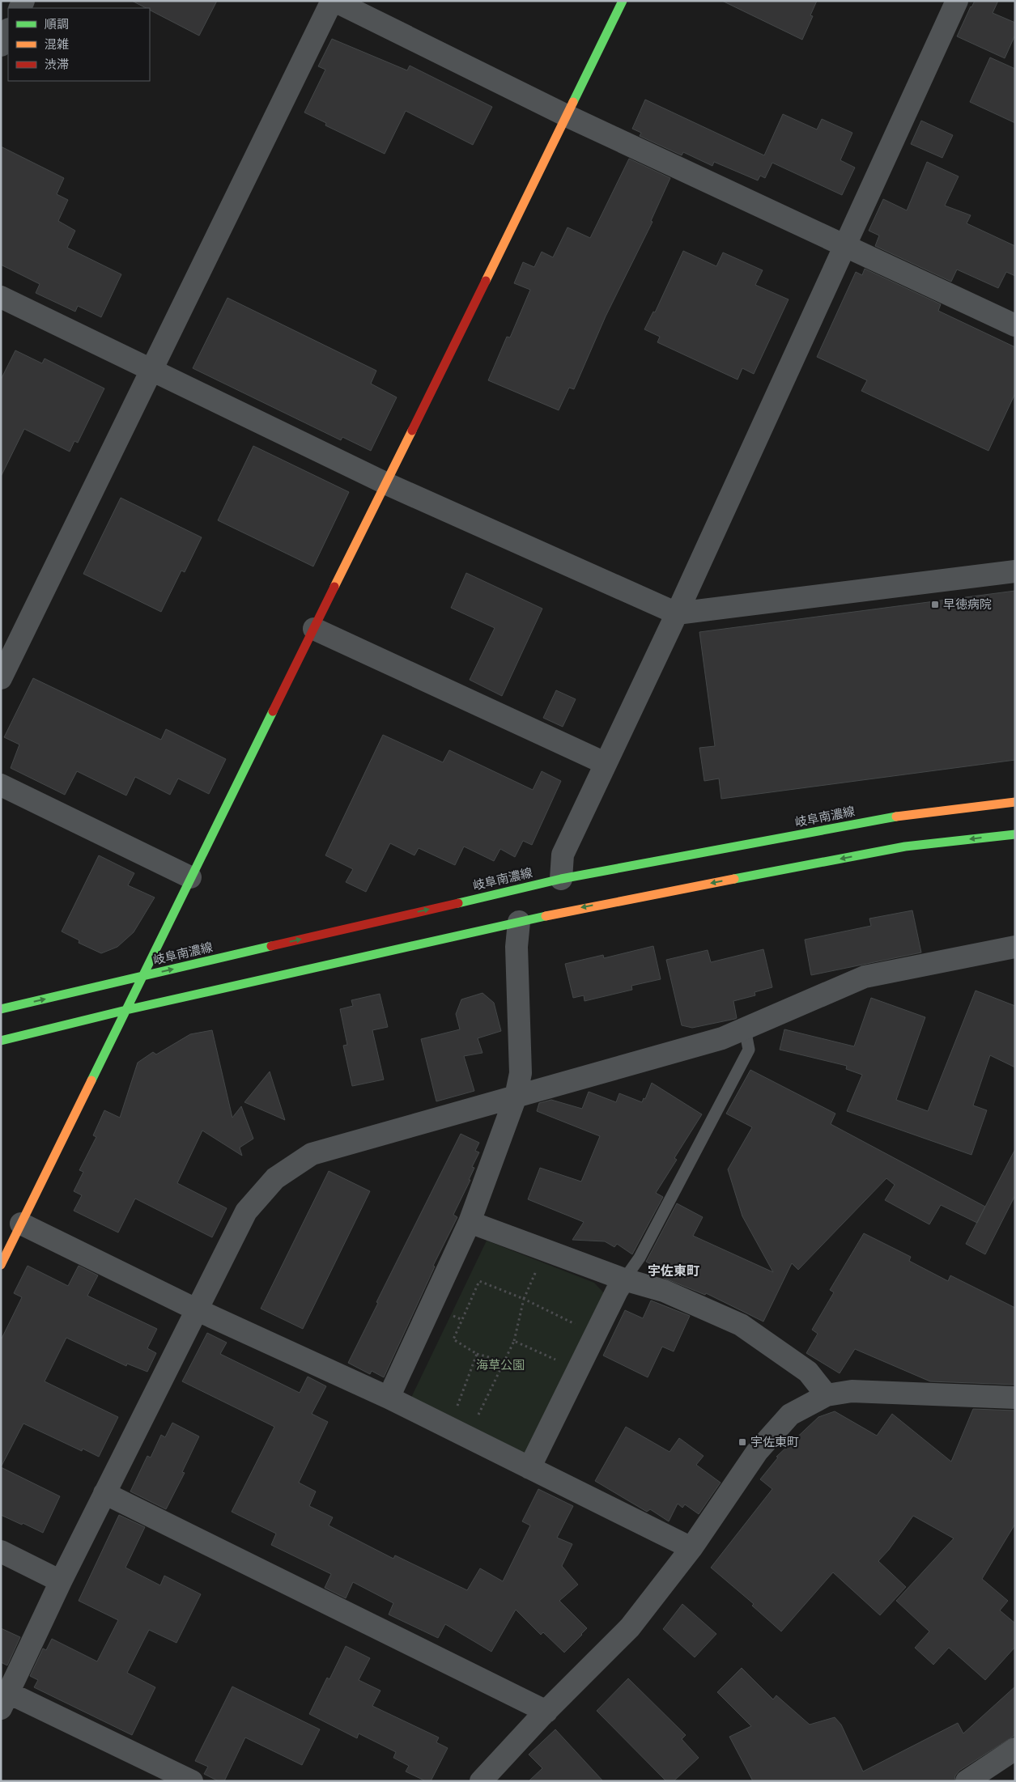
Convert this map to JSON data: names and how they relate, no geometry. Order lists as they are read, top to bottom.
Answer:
{
  "streets": {
    "main road": ["岐阜南濃線"]
  },
  "districts": ["宇佐東町"],
  "parks": ["海草公園"],
  "places": {
    "transit": ["早徳病院", "宇佐東町"]
  },
  "legend": ["順調", "混雑", "渋滞"]
}
